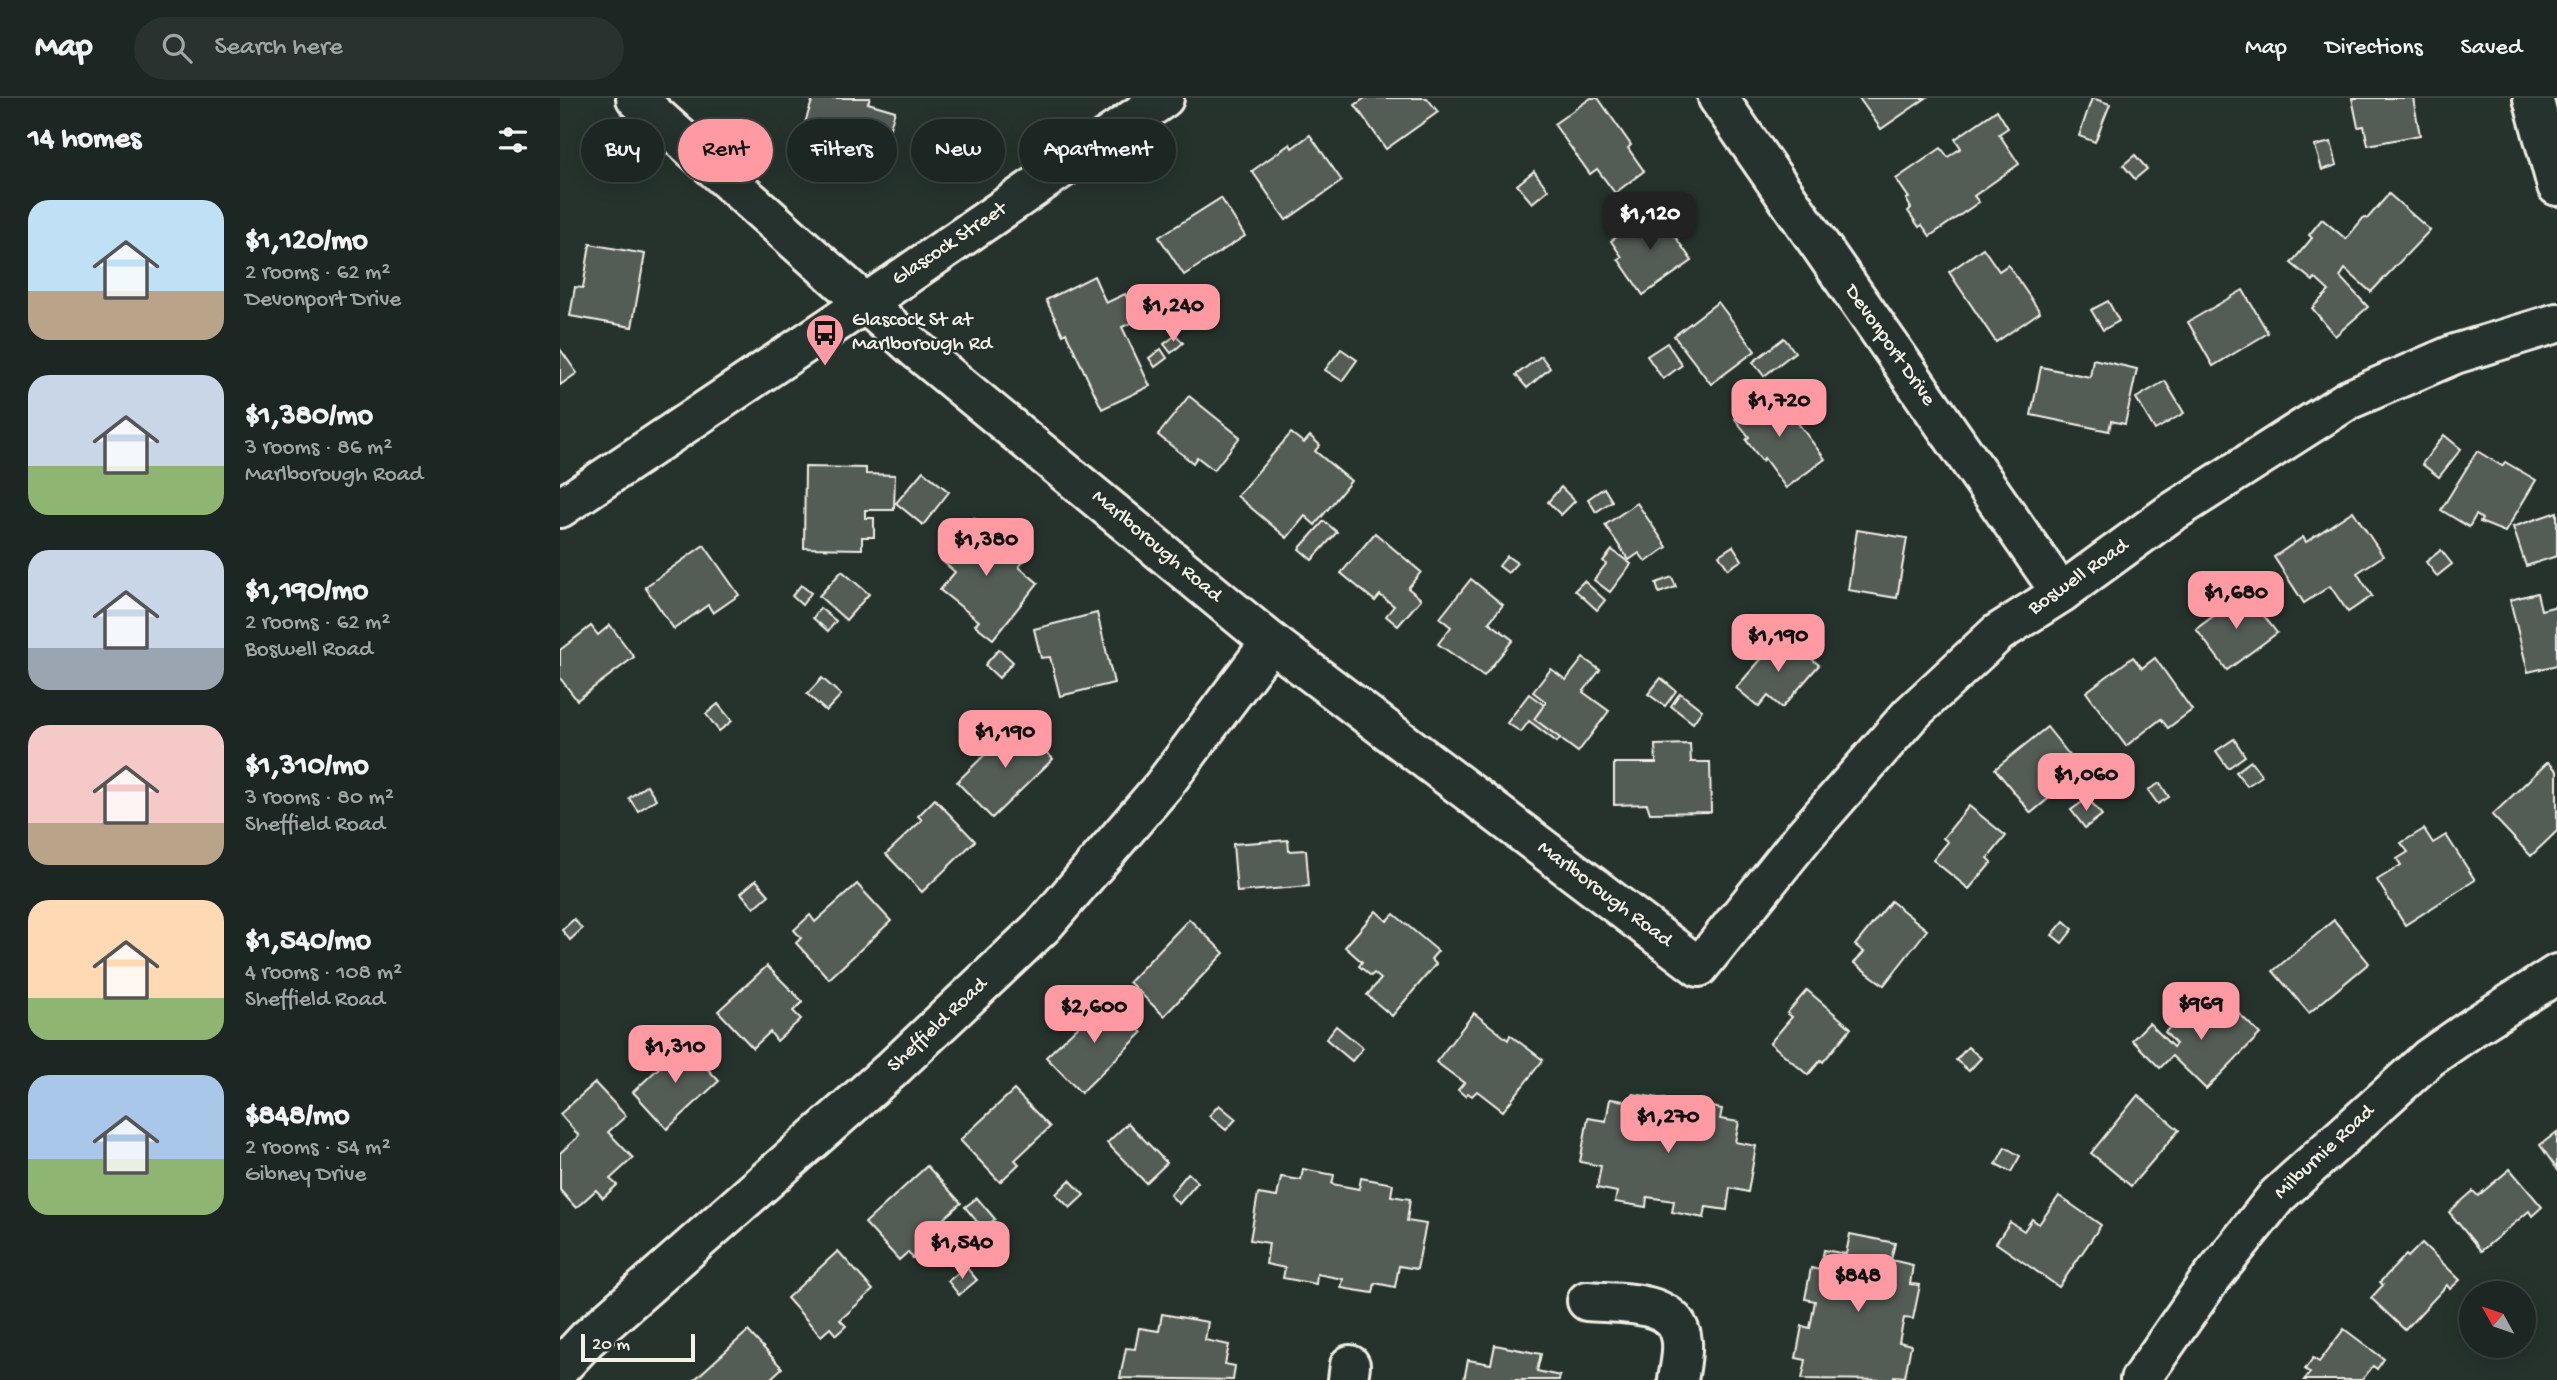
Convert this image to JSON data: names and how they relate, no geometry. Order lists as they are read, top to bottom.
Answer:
{
  "streets": {
    "street": [
      "Glascock Street",
      "Devonport Drive",
      "Marlborough Road",
      "Boswell Road",
      "Sheffield Road",
      "Milburnie Road"
    ]
  },
  "crossings": [
    ["Glascock Street", "Marlborough Road"],
    ["Devonport Drive", "Boswell Road"],
    ["Marlborough Road", "Boswell Road"],
    ["Marlborough Road", "Sheffield Road"]
  ],
  "places": {
    "bus stop": ["Glascock St at Marlborough Rd"]
  },
  "scale_bar": "20 m",
  "north": "top left",
  "page": {
    "header": "Map",
    "search": "Search here",
    "nav": ["Map", "Directions", "Saved"],
    "heading": "14 homes",
    "chip": [
      "Buy",
      "Rent",
      "Filters",
      "New",
      "Apartment"
    ],
    "list": [
      {
        "name": "$1,120/mo",
        "note": "2 rooms · 62 m² · Devonport Drive"
      },
      {
        "name": "$1,380/mo",
        "note": "3 rooms · 86 m² · Marlborough Road"
      },
      {
        "name": "$1,190/mo",
        "note": "2 rooms · 62 m² · Boswell Road"
      },
      {
        "name": "$1,310/mo",
        "note": "3 rooms · 80 m² · Sheffield Road"
      },
      {
        "name": "$1,540/mo",
        "note": "4 rooms · 108 m² · Sheffield Road"
      },
      {
        "name": "$848/mo",
        "note": "2 rooms · 54 m² · Gibney Drive"
      }
    ],
    "price": [
      "$1,120",
      "$1,240",
      "$1,720",
      "$1,380",
      "$1,680",
      "$1,190",
      "$1,190",
      "$1,060",
      "$969",
      "$2,600",
      "$1,310",
      "$1,270",
      "$1,540",
      "$848"
    ],
    "scale": "20 m"
  }
}
